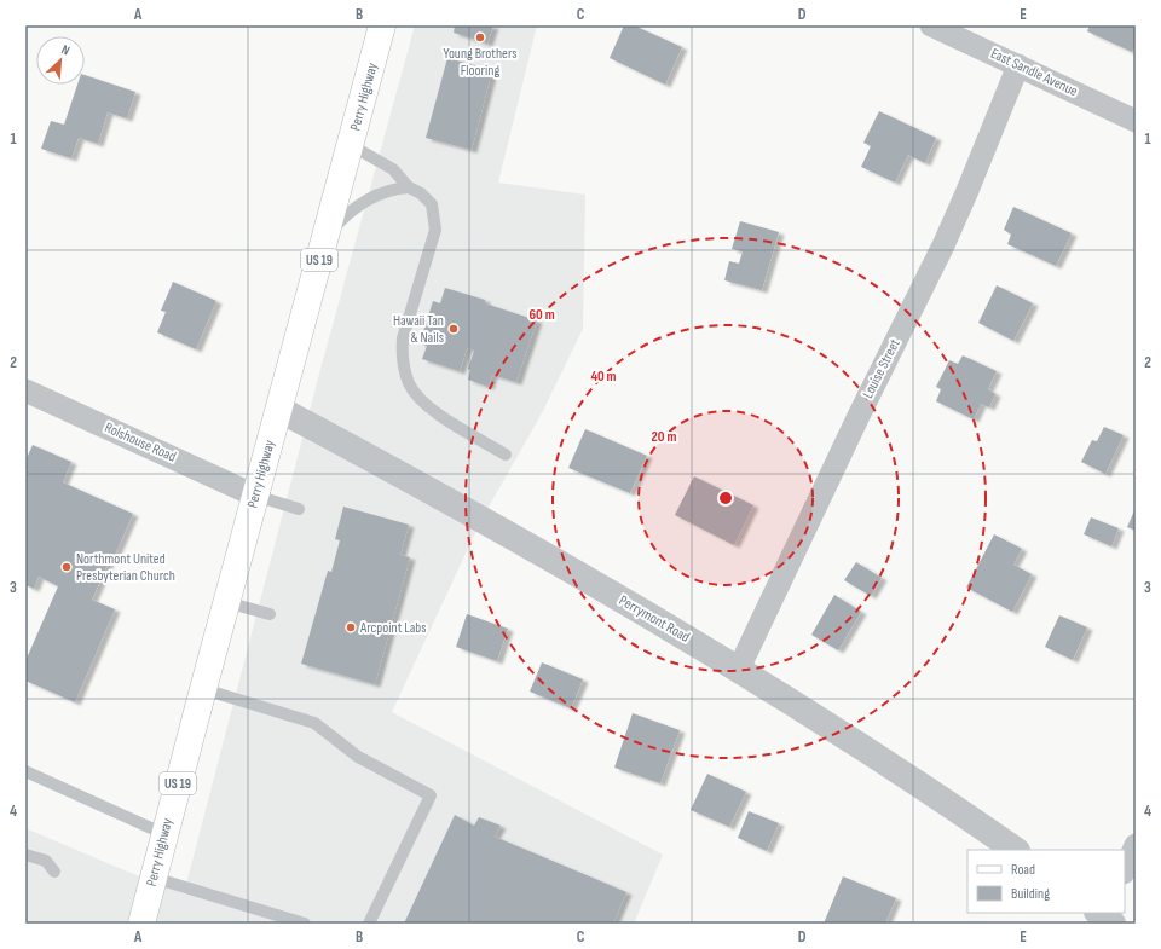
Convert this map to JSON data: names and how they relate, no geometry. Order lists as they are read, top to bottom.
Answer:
{
  "streets": {
    "main road": ["Perry Highway", "US 19"],
    "street": [
      "East Sandle Avenue",
      "Louise Street",
      "Rolshouse Road",
      "Perrymont Road"
    ]
  },
  "crossings": [
    ["East Sandle Avenue", "Louise Street"],
    ["Perry Highway", "Rolshouse Road"],
    ["Perry Highway", "Perrymont Road"],
    ["Louise Street", "Perrymont Road"]
  ],
  "places": [
    "Young Brothers Flooring",
    "Hawaii Tan & Nails",
    "Northmont United Presbyterian Church",
    "Arcpoint Labs"
  ],
  "legend": ["Road", "Building"],
  "north": "top right",
  "grid": {
    "columns": [
      "A",
      "B",
      "C",
      "D",
      "E"
    ],
    "rows": [
      "1",
      "2",
      "3",
      "4"
    ]
  },
  "rings": ["60 m", "40 m", "20 m"]
}
